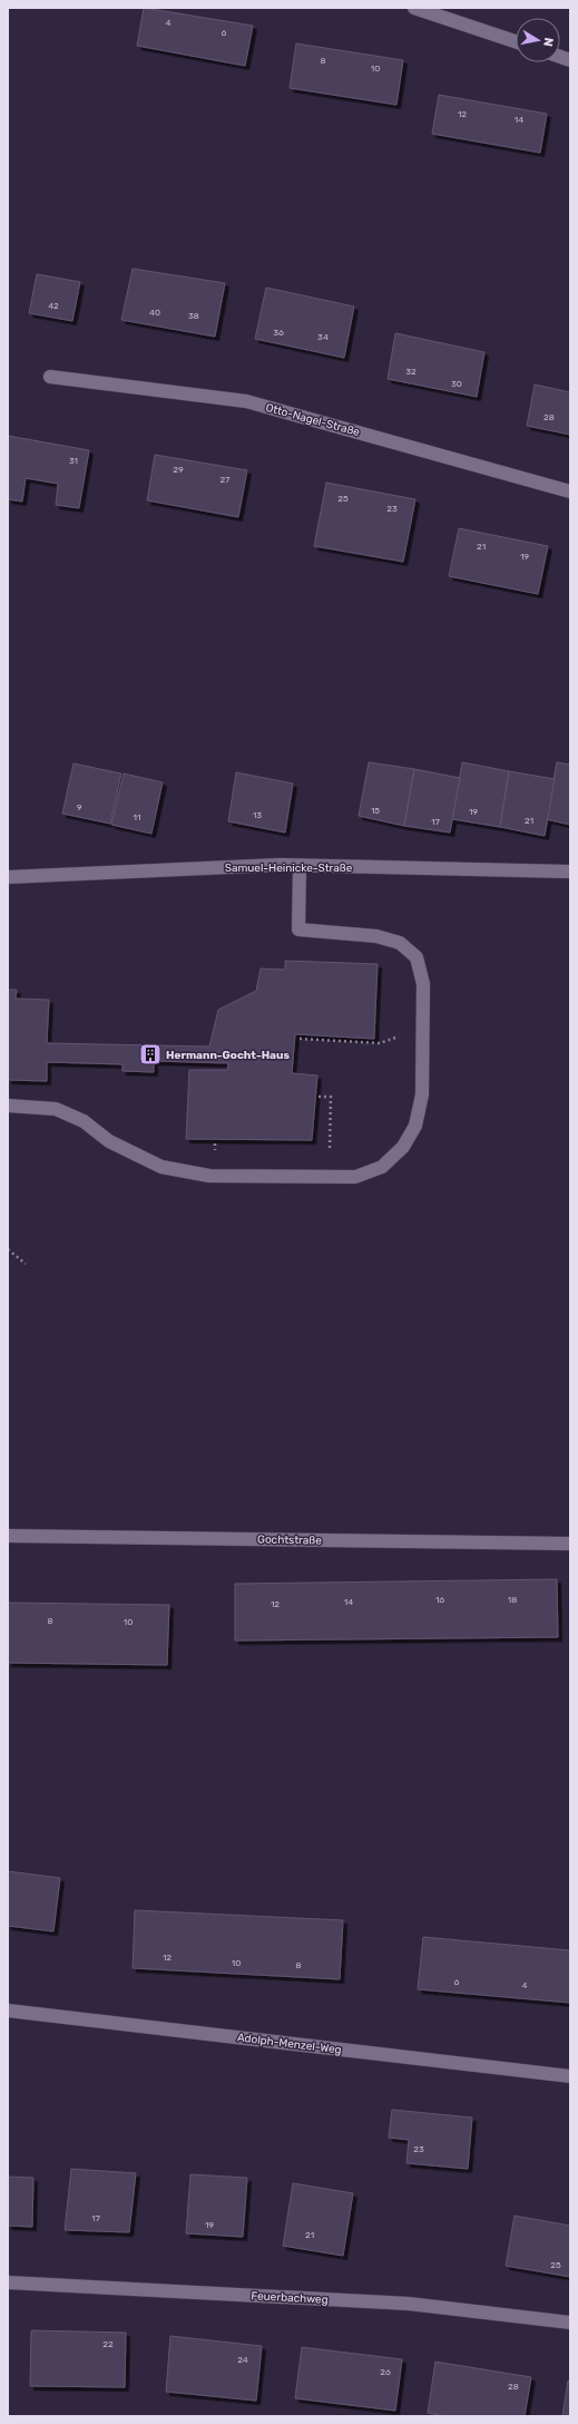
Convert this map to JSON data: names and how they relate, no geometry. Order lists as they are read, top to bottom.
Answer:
{
  "streets": {
    "street": [
      "Otto-Nagel-Straße",
      "Samuel-Heinicke-Straße",
      "Gochtstraße",
      "Adolph-Menzel-Weg",
      "Feuerbachweg"
    ]
  },
  "places": {
    "building": ["Hermann-Gocht-Haus"]
  },
  "house_numbers": [
    "4",
    "6",
    "8",
    "10",
    "12",
    "14",
    "42",
    "40",
    "38",
    "36",
    "34",
    "32",
    "30",
    "28",
    "31",
    "29",
    "27",
    "25",
    "23",
    "21",
    "19",
    "9",
    "15",
    "19",
    "13",
    "11",
    "21",
    "17",
    "16",
    "18",
    "14",
    "12",
    "8",
    "10",
    "12",
    "10",
    "8",
    "6",
    "4",
    "23",
    "17",
    "19",
    "21",
    "25",
    "22",
    "24",
    "26",
    "28"
  ],
  "north": "right"
}
